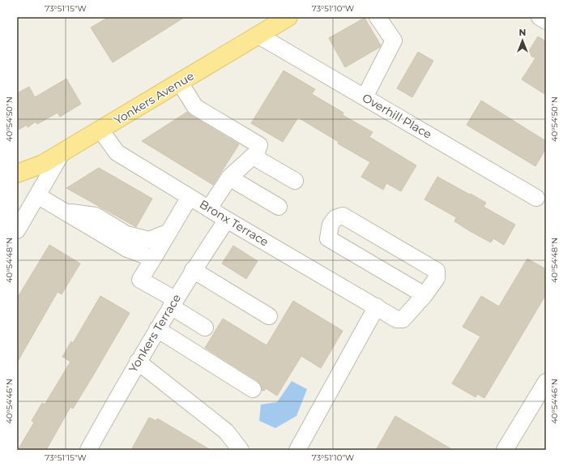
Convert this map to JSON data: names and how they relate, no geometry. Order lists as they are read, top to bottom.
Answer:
{
  "streets": {
    "main road": ["Yonkers Avenue"],
    "street": ["Overhill Place", "Bronx Terrace", "Yonkers Terrace"]
  },
  "crossings": [
    ["Yonkers Avenue", "Overhill Place"],
    ["Yonkers Avenue", "Bronx Terrace"],
    ["Bronx Terrace", "Yonkers Terrace"]
  ],
  "north": "top",
  "coordinates": [
    "73°51'15\"W",
    "73°51'10\"W",
    "40°54'50\"N",
    "40°54'48\"N",
    "40°54'46\"N"
  ]
}
